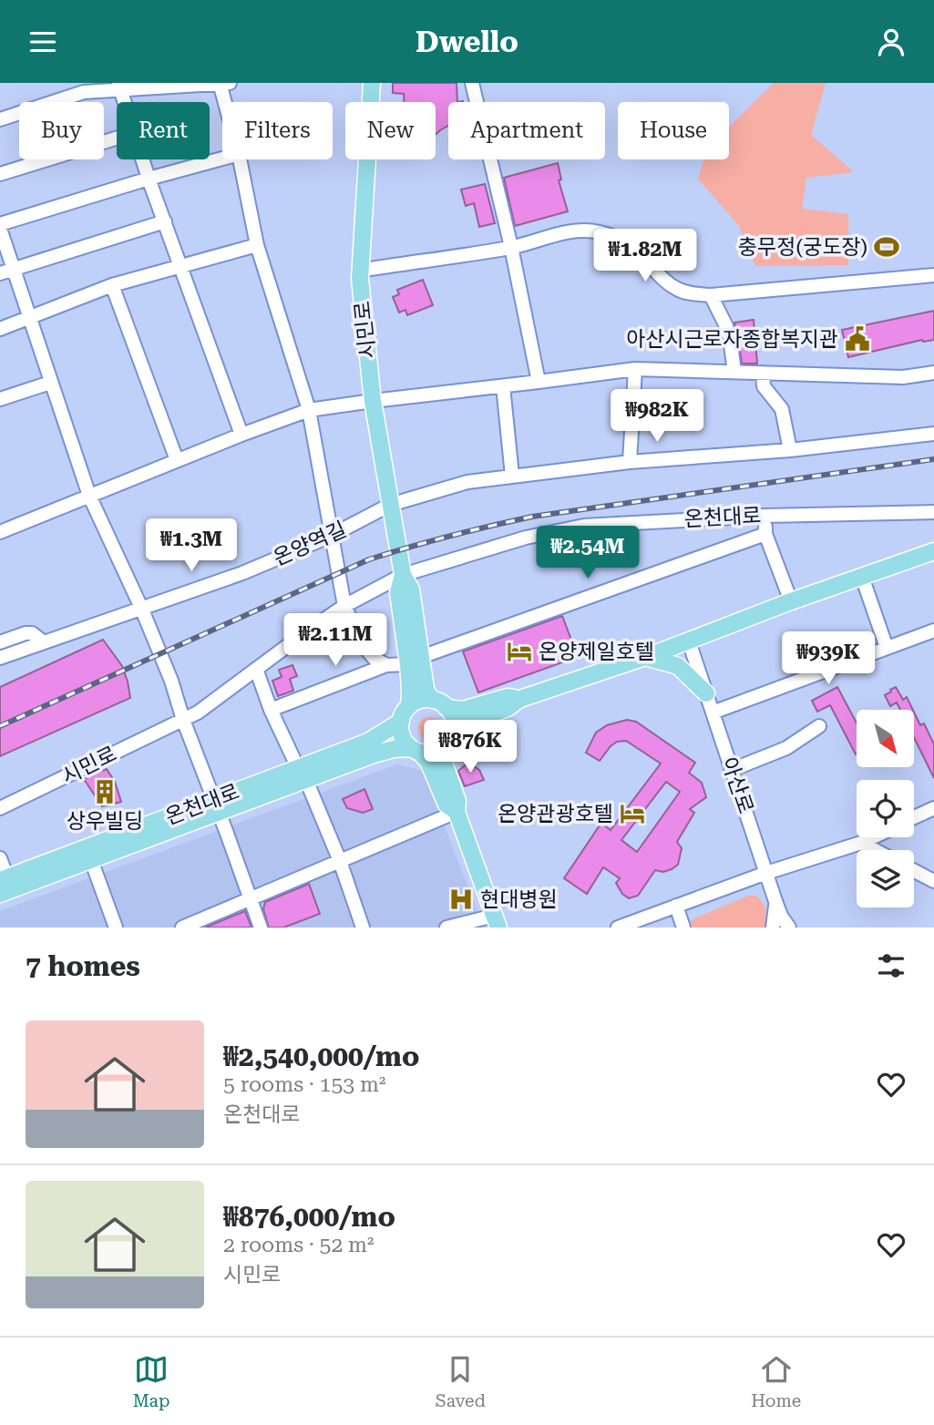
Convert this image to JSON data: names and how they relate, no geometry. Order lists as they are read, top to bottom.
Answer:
{
  "streets": {
    "main road": ["시민로", "온천대로"],
    "street": ["온양역길", "아산로"]
  },
  "crossings": [
    ["시민로", "온천대로"],
    ["시민로", "온양역길"]
  ],
  "places": {
    "sports": ["충무정(궁도장)"],
    "public building": ["아산시근로자종합복지관"],
    "hotel": ["온양제일호텔", "온양관광호텔"],
    "building": ["상우빌딩"],
    "hospital": ["현대병원"]
  },
  "north": "bottom right",
  "page": {
    "header": "Dwello",
    "chip": [
      "Buy",
      "Rent",
      "Filters",
      "New",
      "Apartment",
      "House"
    ],
    "price": [
      "₩1.82M",
      "₩982K",
      "₩1.3M",
      "₩2.54M",
      "₩2.11M",
      "₩939K",
      "₩876K"
    ],
    "heading": "7 homes",
    "list": [
      {
        "name": "₩2,540,000/mo",
        "note": "5 rooms · 153 m² · 온천대로"
      },
      {
        "name": "₩876,000/mo",
        "note": "2 rooms · 52 m² · 시민로"
      }
    ],
    "tabs": ["Map", "Saved", "Home"]
  }
}
